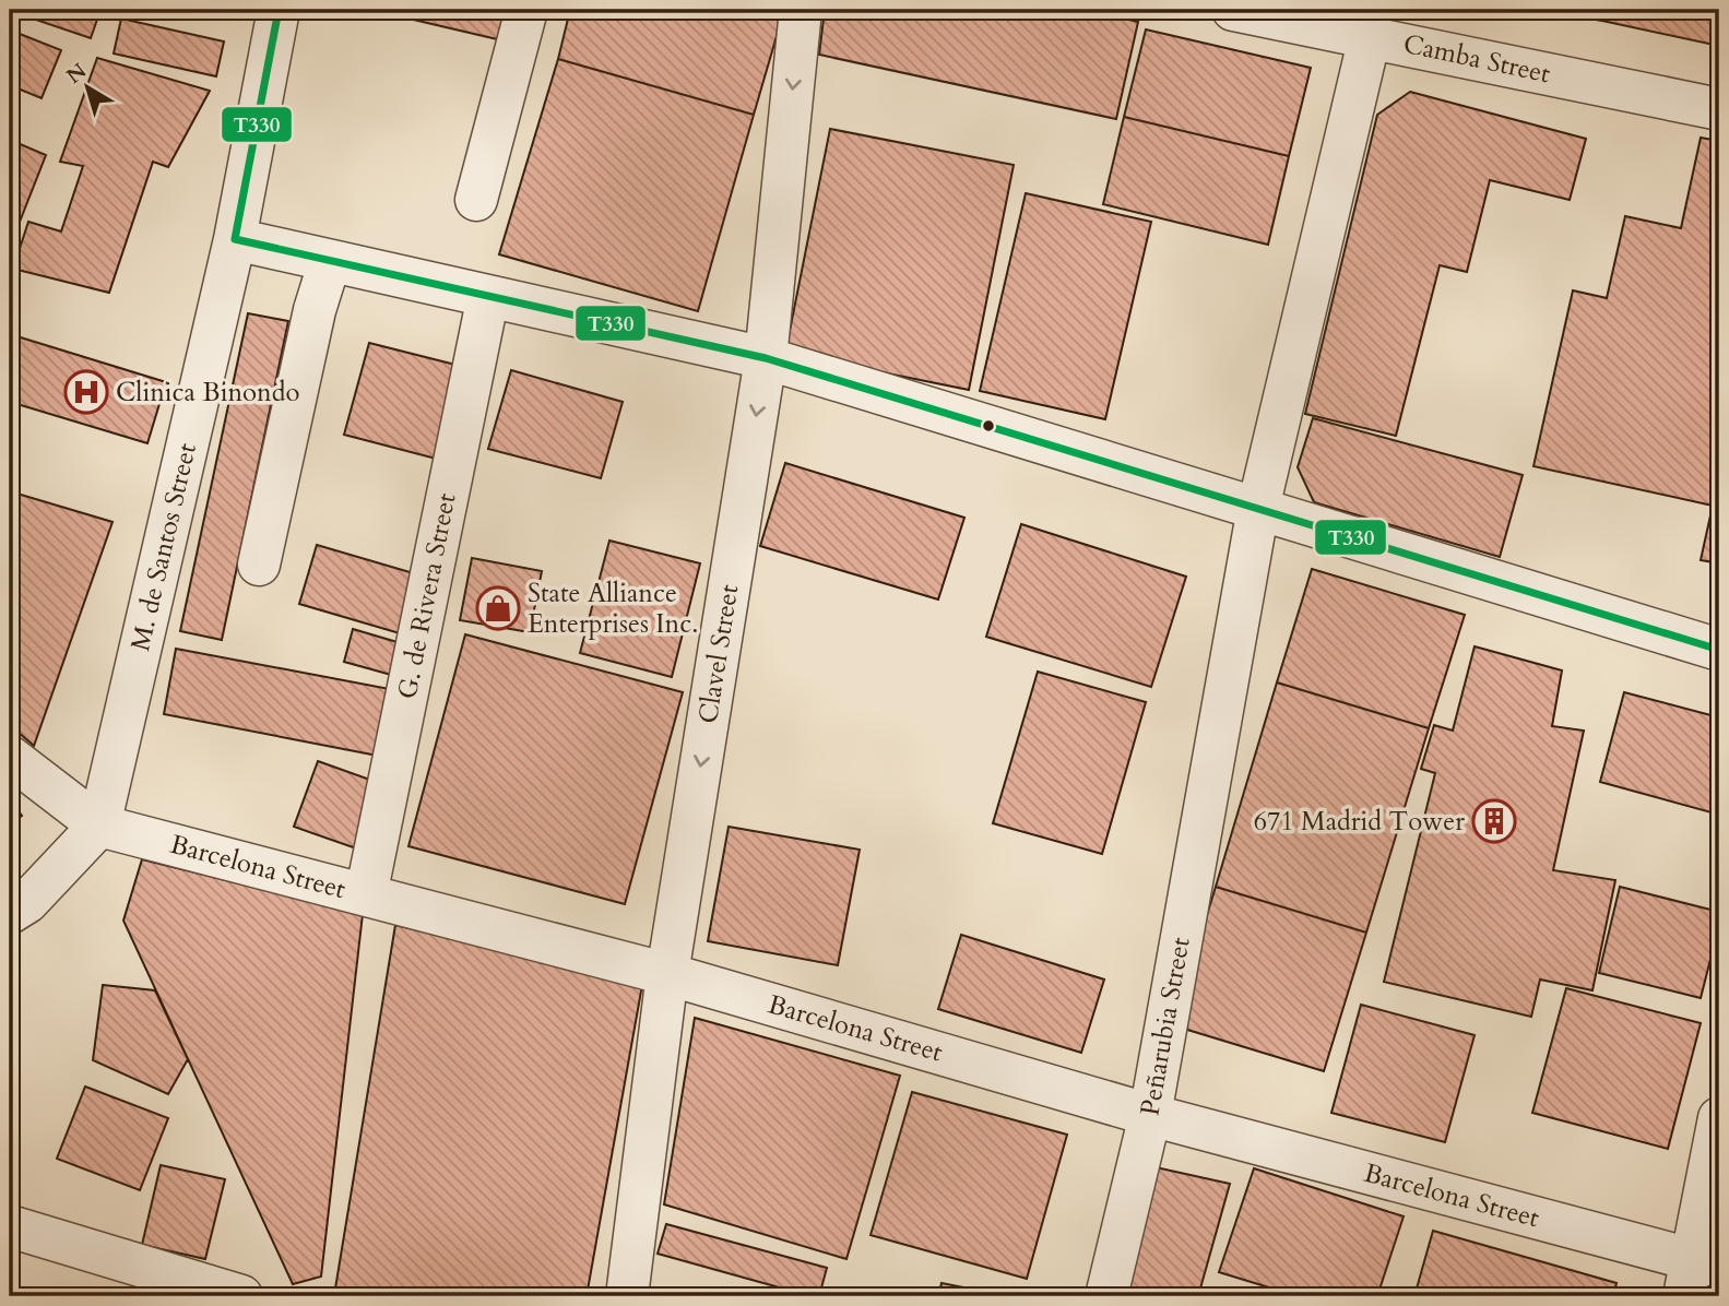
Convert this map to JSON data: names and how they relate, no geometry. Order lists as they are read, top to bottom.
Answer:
{
  "streets": {
    "street": [
      "Camba Street",
      "M. de Santos Street",
      "G. de Rivera Street",
      "Clavel Street",
      "Barcelona Street",
      "Peñarubia Street"
    ]
  },
  "crossings": [
    ["Camba Street", "Peñarubia Street"],
    ["M. de Santos Street", "Barcelona Street"],
    ["G. de Rivera Street", "Barcelona Street"],
    ["Clavel Street", "Barcelona Street"],
    ["Barcelona Street", "Peñarubia Street"]
  ],
  "one_way": ["Clavel Street"],
  "places": {
    "hospital": ["Clinica Binondo"],
    "shop": ["State Alliance Enterprises Inc."],
    "building": ["671 Madrid Tower"]
  },
  "lines": ["transit line T330"],
  "north": "top left"
}
